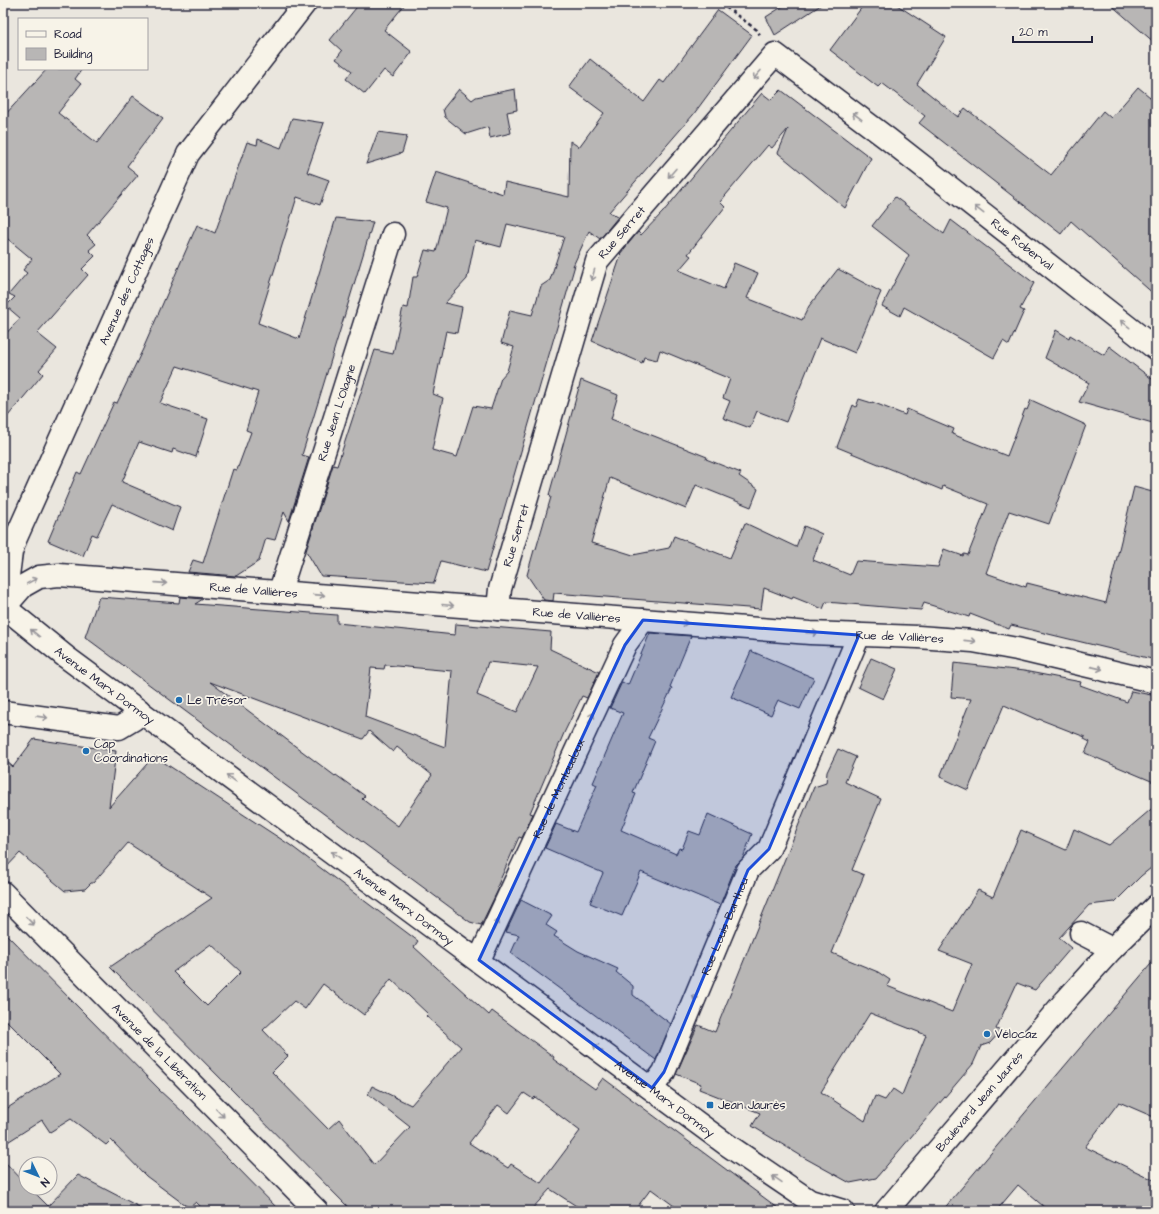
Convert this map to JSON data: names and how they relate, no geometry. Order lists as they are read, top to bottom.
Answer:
{
  "streets": {
    "street": [
      "Rue Serret",
      "Rue Roberval",
      "Avenue des Cottages",
      "Rue Jean L'Olagne",
      "Rue de Vallières",
      "Avenue Marx Dormoy",
      "Rue de Montaudoux",
      "Rue Louis Barthou",
      "Avenue de la Libération",
      "Boulevard Jean Jaurès"
    ]
  },
  "crossings": [
    ["Rue Serret", "Rue Roberval"],
    ["Rue Serret", "Rue de Vallières"],
    ["Avenue des Cottages", "Rue de Vallières"],
    ["Avenue des Cottages", "Avenue Marx Dormoy"],
    ["Rue Jean L'Olagne", "Rue de Vallières"],
    ["Rue de Vallières", "Avenue Marx Dormoy"],
    ["Rue de Vallières", "Rue de Montaudoux"],
    ["Rue de Vallières", "Rue Louis Barthou"],
    ["Avenue Marx Dormoy", "Rue de Montaudoux"],
    ["Avenue Marx Dormoy", "Rue Louis Barthou"]
  ],
  "one_way": [
    "Rue Serret",
    "Rue Roberval",
    "Rue de Vallières",
    "Avenue Marx Dormoy",
    "Rue de Montaudoux",
    "Rue Louis Barthou",
    "Avenue de la Libération"
  ],
  "places": {
    "other": ["Le Trésor", "Cap Coordinations", "Vélocaz"],
    "transit": ["Jean Jaurès"]
  },
  "legend": ["Road", "Building"],
  "scale_bar": "20 m",
  "north": "bottom right"
}
